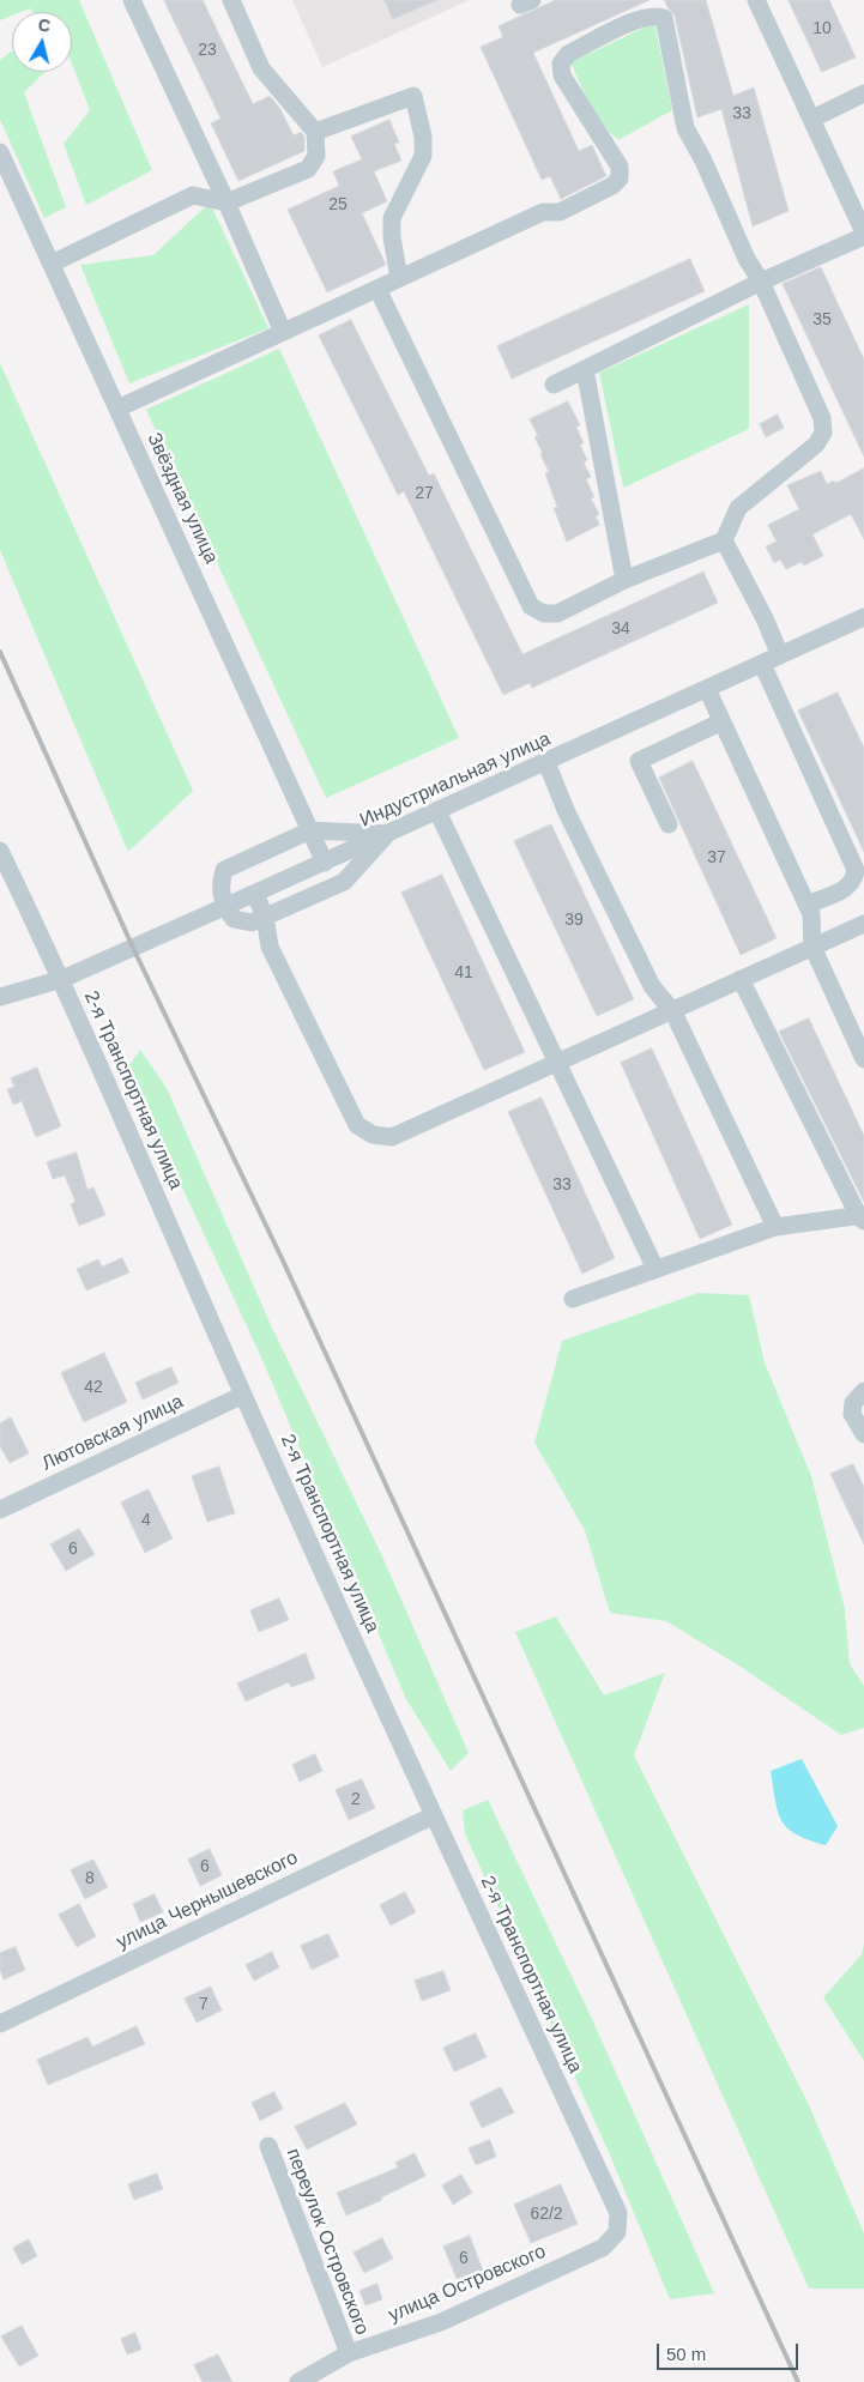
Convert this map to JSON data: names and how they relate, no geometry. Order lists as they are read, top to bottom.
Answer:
{
  "streets": {
    "street": [
      "Звёздная улица",
      "Индустриальная улица",
      "2-я Транспортная улица",
      "Лютовская улица",
      "улица Чернышевского",
      "переулок Островского",
      "улица Островского"
    ]
  },
  "crossings": [
    ["Звёздная улица", "Индустриальная улица"],
    ["Индустриальная улица", "2-я Транспортная улица"],
    ["2-я Транспортная улица", "Лютовская улица"],
    ["2-я Транспортная улица", "улица Чернышевского"],
    ["2-я Транспортная улица", "улица Островского"],
    ["переулок Островского", "улица Островского"]
  ],
  "house_numbers": [
    "10",
    "23",
    "33",
    "25",
    "35",
    "27",
    "34",
    "37",
    "39",
    "41",
    "33",
    "42",
    "4",
    "6",
    "2",
    "6",
    "8",
    "7",
    "62/2",
    "6"
  ],
  "scale_bar": "50 m",
  "north": "top"
}
